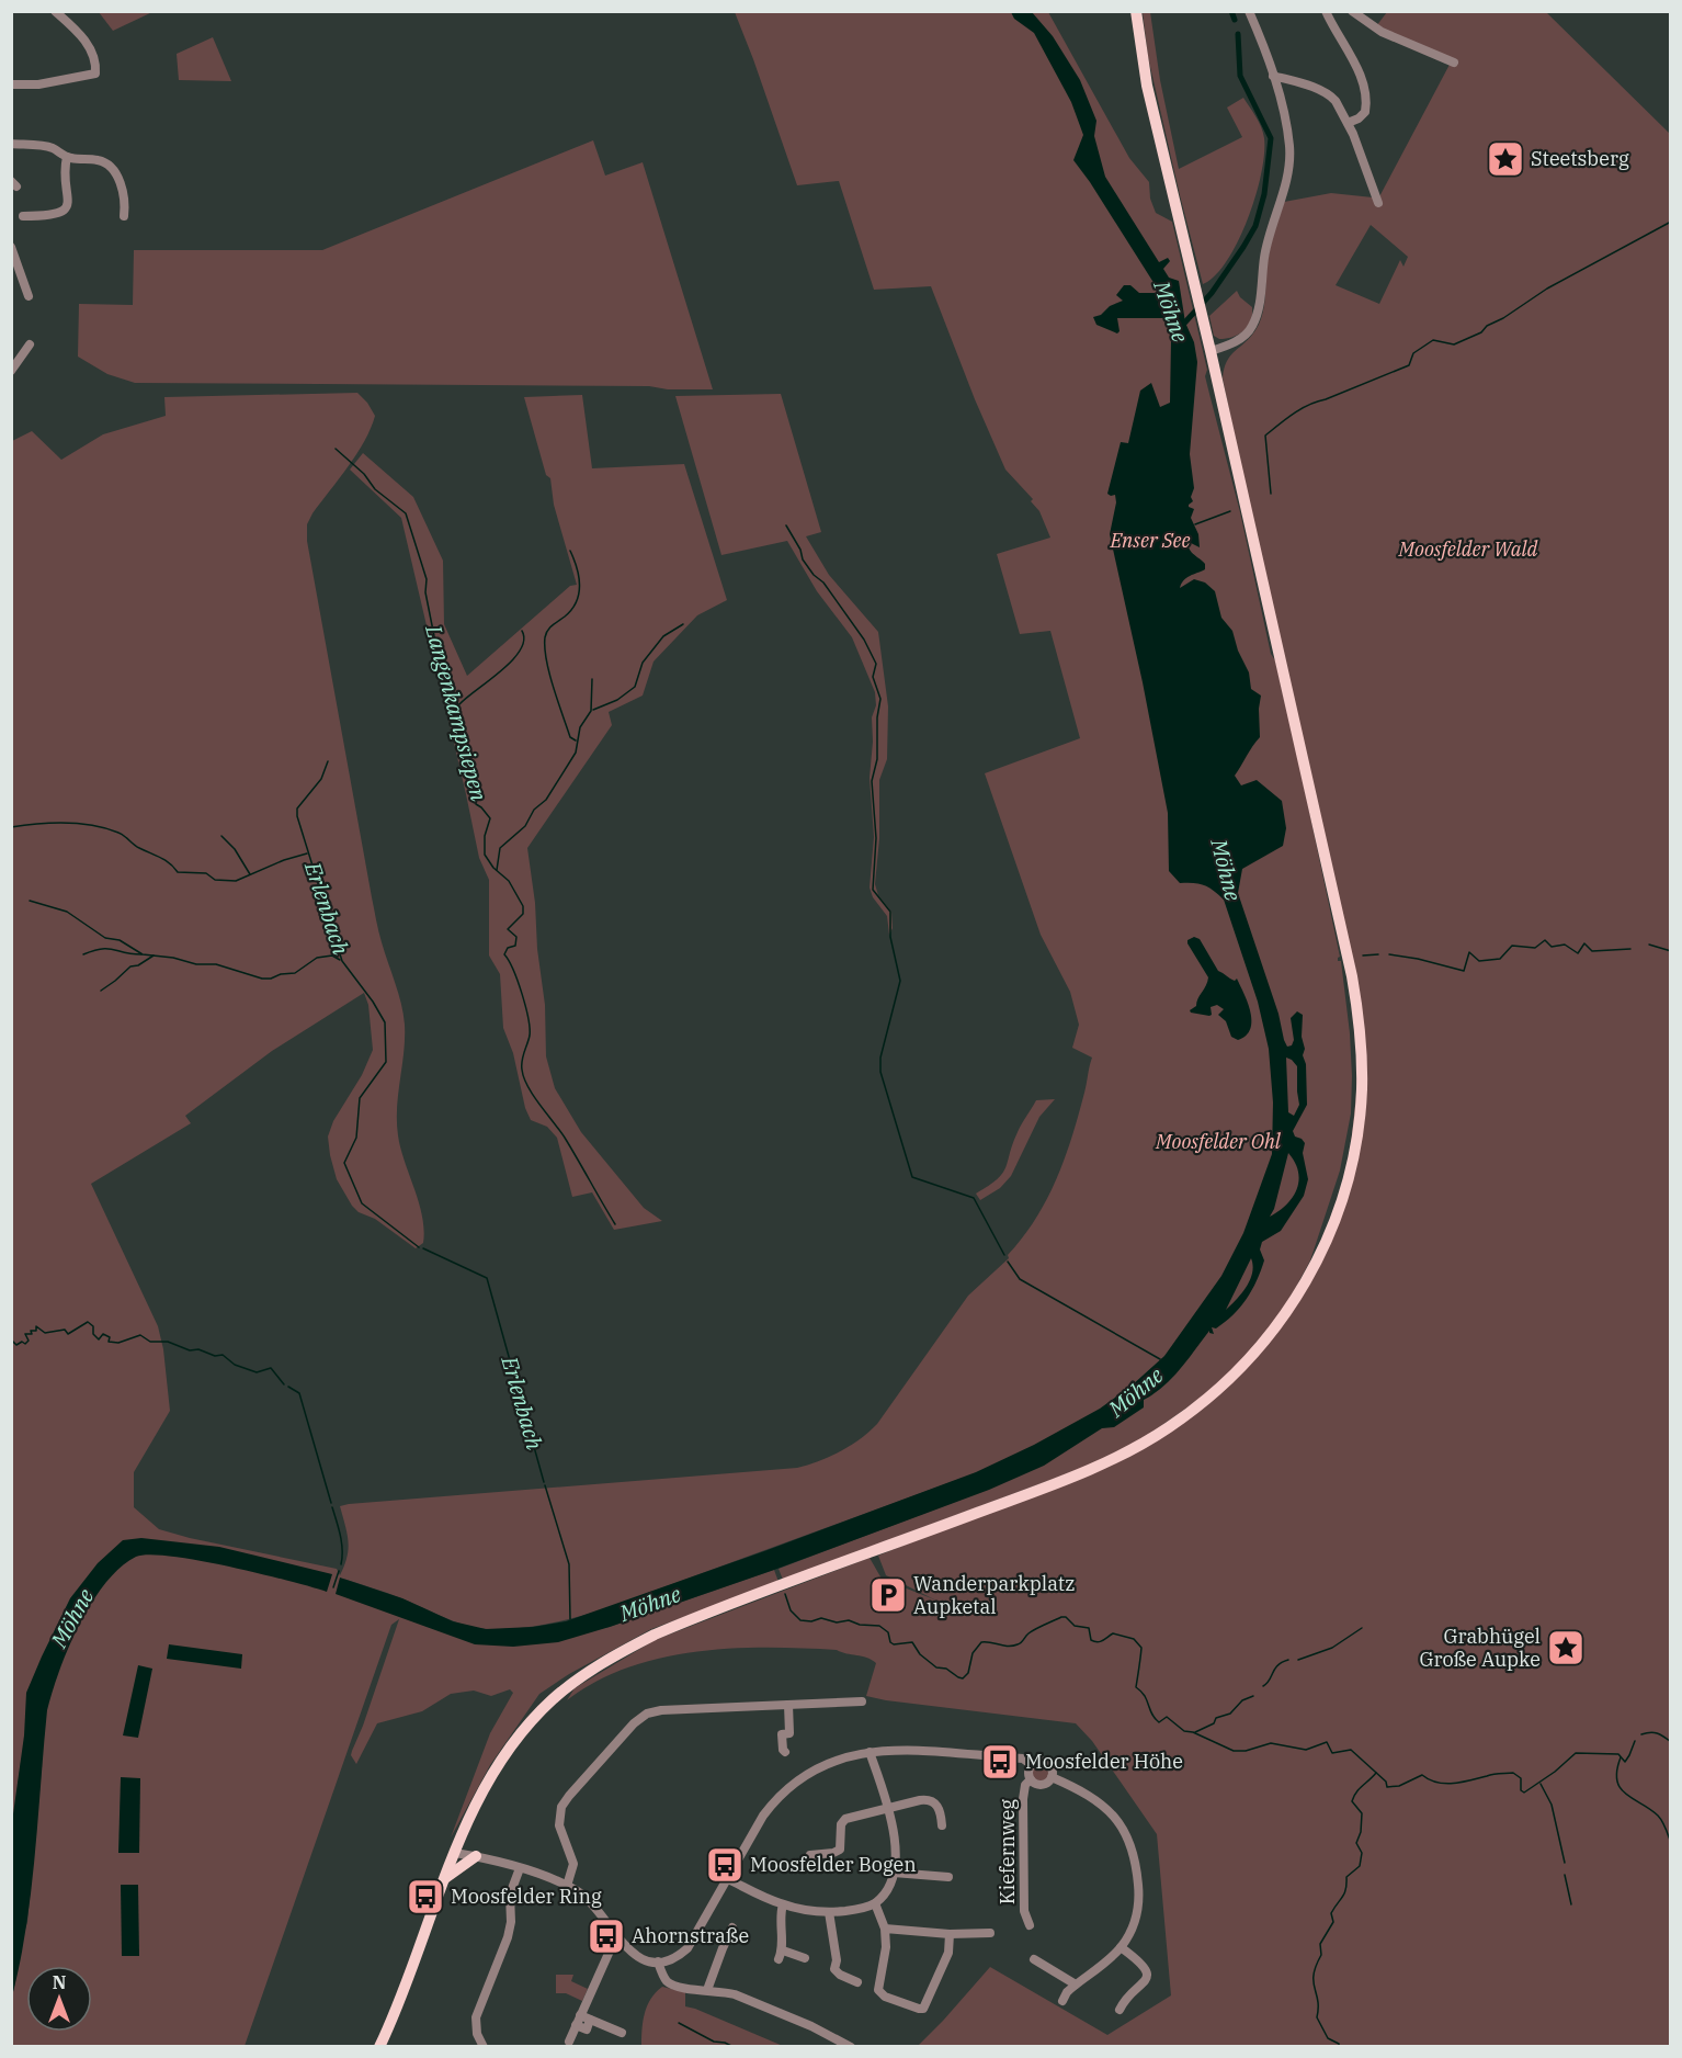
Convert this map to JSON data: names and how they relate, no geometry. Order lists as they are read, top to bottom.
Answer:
{
  "streets": {
    "street": ["Kiefernweg"]
  },
  "water": ["Möhne", "Langenkampsiepen", "Erlenbach"],
  "parks": ["Enser See", "Moosfelder Wald", "Moosfelder Ohl"],
  "places": {
    "place": ["Steetsberg", "Grabhügel Große Aupke"],
    "parking": ["Wanderparkplatz Aupketal"],
    "bus stop": [
      "Moosfelder Höhe",
      "Moosfelder Bogen",
      "Moosfelder Ring",
      "Ahornstraße"
    ]
  },
  "north": "top"
}
